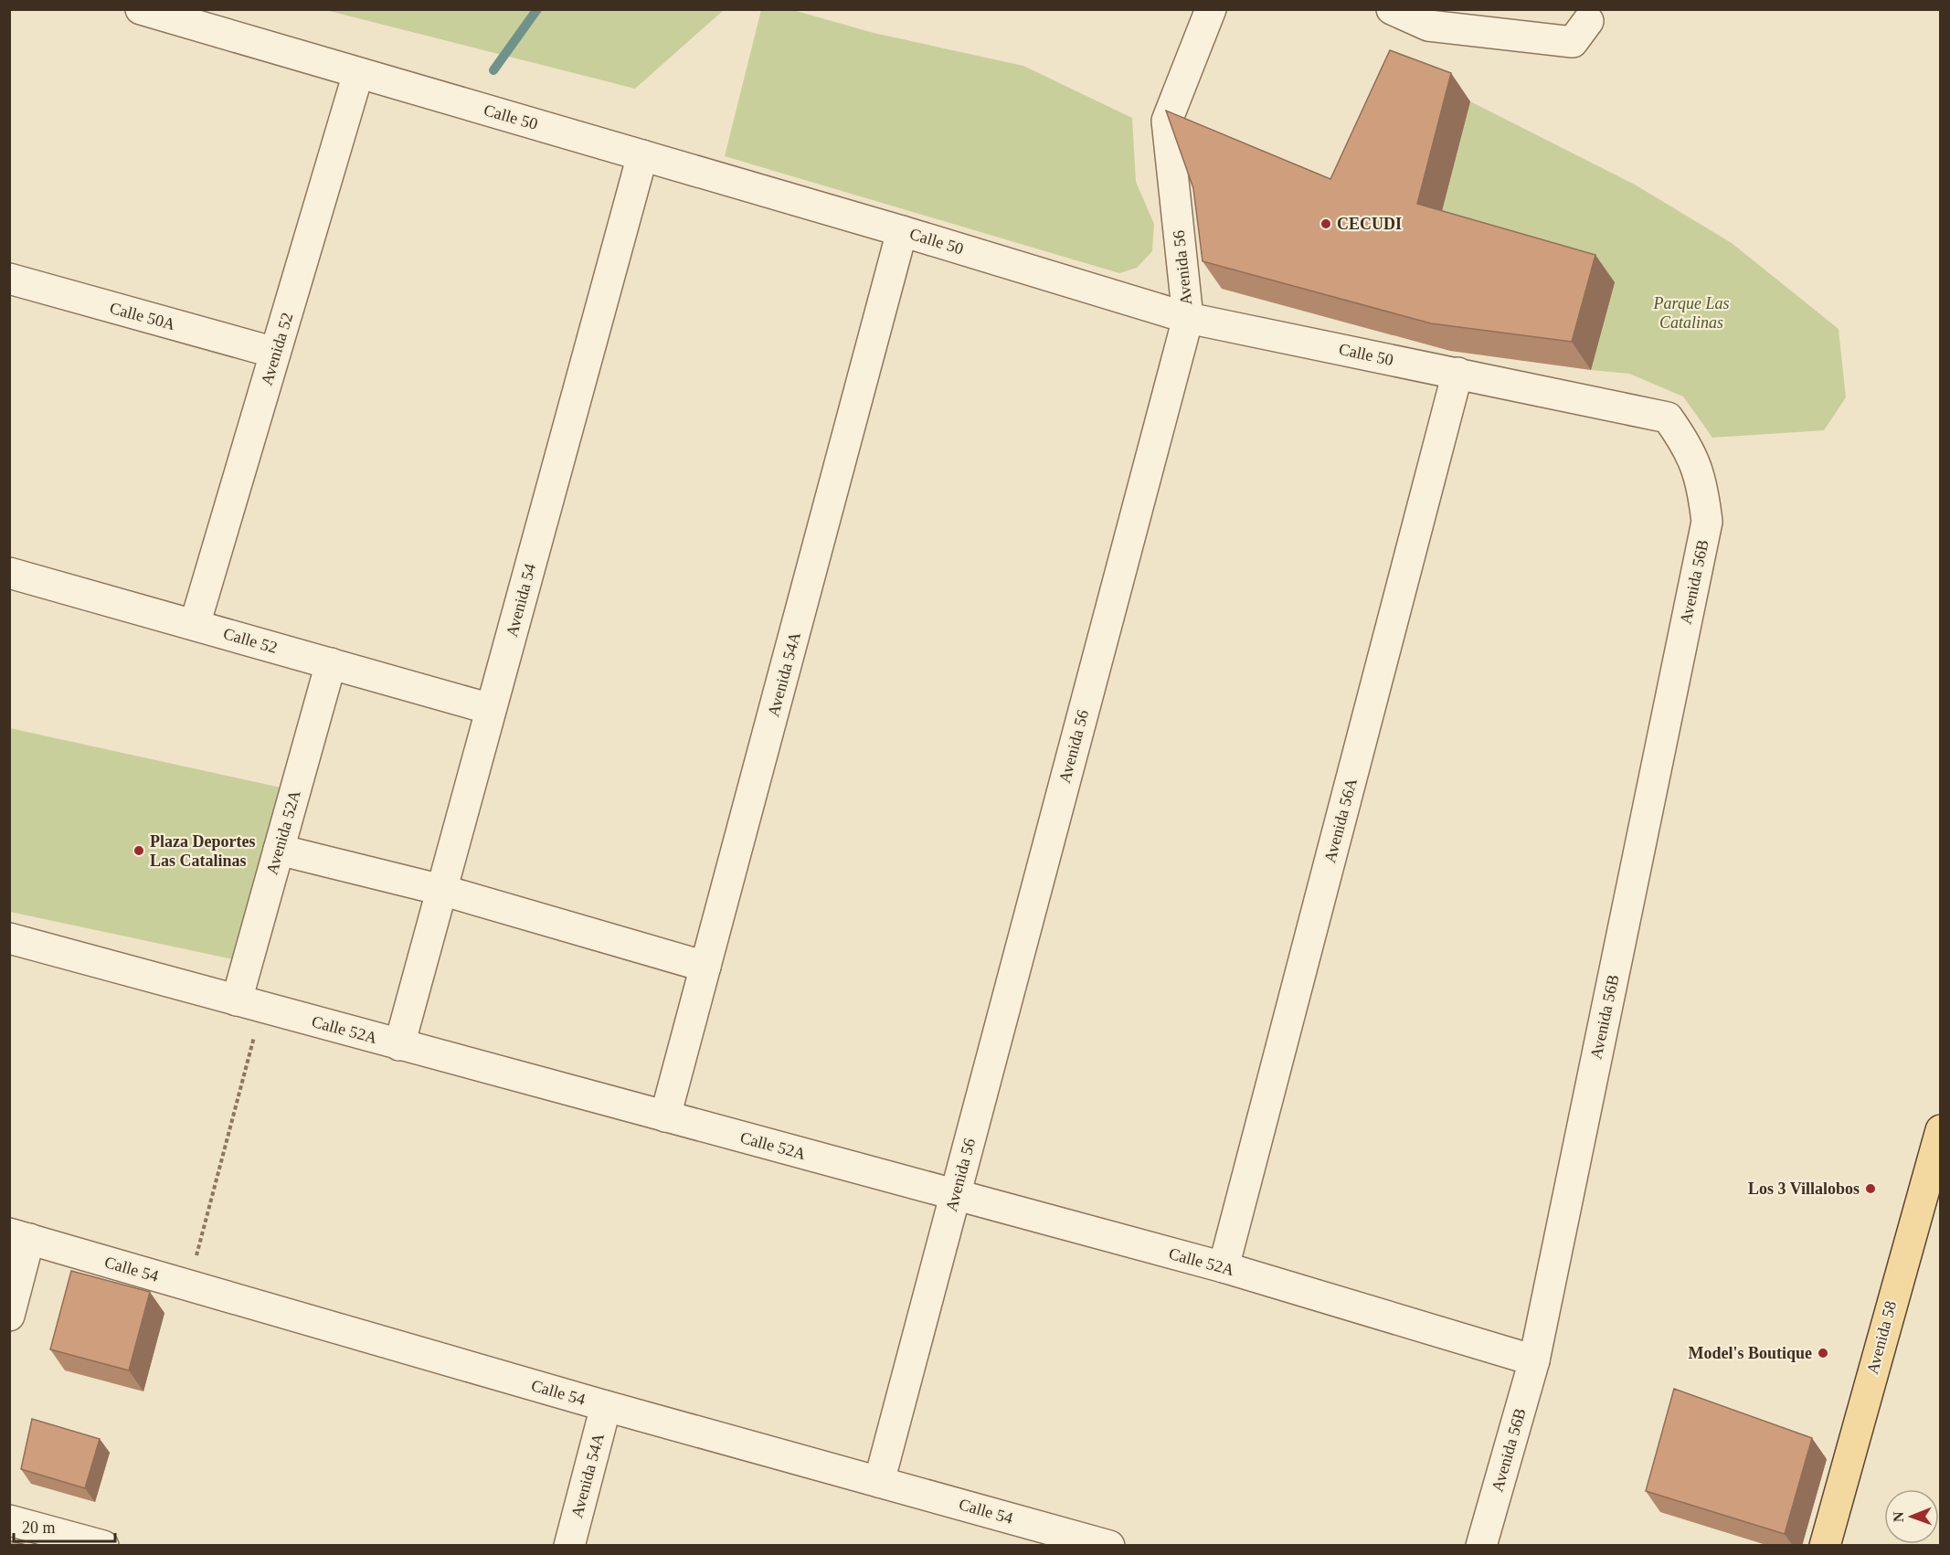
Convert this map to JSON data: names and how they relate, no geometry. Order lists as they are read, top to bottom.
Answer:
{
  "streets": {
    "main road": ["Avenida 58"],
    "street": [
      "Calle 50",
      "Avenida 56",
      "Calle 50A",
      "Avenida 52",
      "Avenida 56B",
      "Avenida 54",
      "Calle 52",
      "Avenida 54A",
      "Avenida 56A",
      "Avenida 52A",
      "Calle 52A",
      "Calle 54"
    ]
  },
  "crossings": [
    ["Calle 50", "Avenida 56"],
    ["Calle 50", "Avenida 52"],
    ["Calle 50", "Avenida 56B"],
    ["Calle 50", "Avenida 54"],
    ["Calle 50", "Avenida 54A"],
    ["Calle 50", "Avenida 56A"],
    ["Avenida 56", "Calle 52A"],
    ["Avenida 56", "Calle 54"],
    ["Calle 50A", "Avenida 52"],
    ["Avenida 52", "Calle 52"],
    ["Avenida 56B", "Calle 52A"],
    ["Avenida 54", "Calle 52"],
    ["Avenida 54", "Calle 52A"],
    ["Calle 52", "Avenida 52A"],
    ["Avenida 54A", "Calle 52A"],
    ["Avenida 54A", "Calle 54"],
    ["Avenida 56A", "Calle 52A"],
    ["Avenida 52A", "Calle 52A"]
  ],
  "parks": ["Parque Las Catalinas"],
  "places": [
    "CECUDI",
    "Plaza Deportes Las Catalinas",
    "Los 3 Villalobos",
    "Model's Boutique"
  ],
  "scale_bar": "20 m",
  "north": "left"
}
